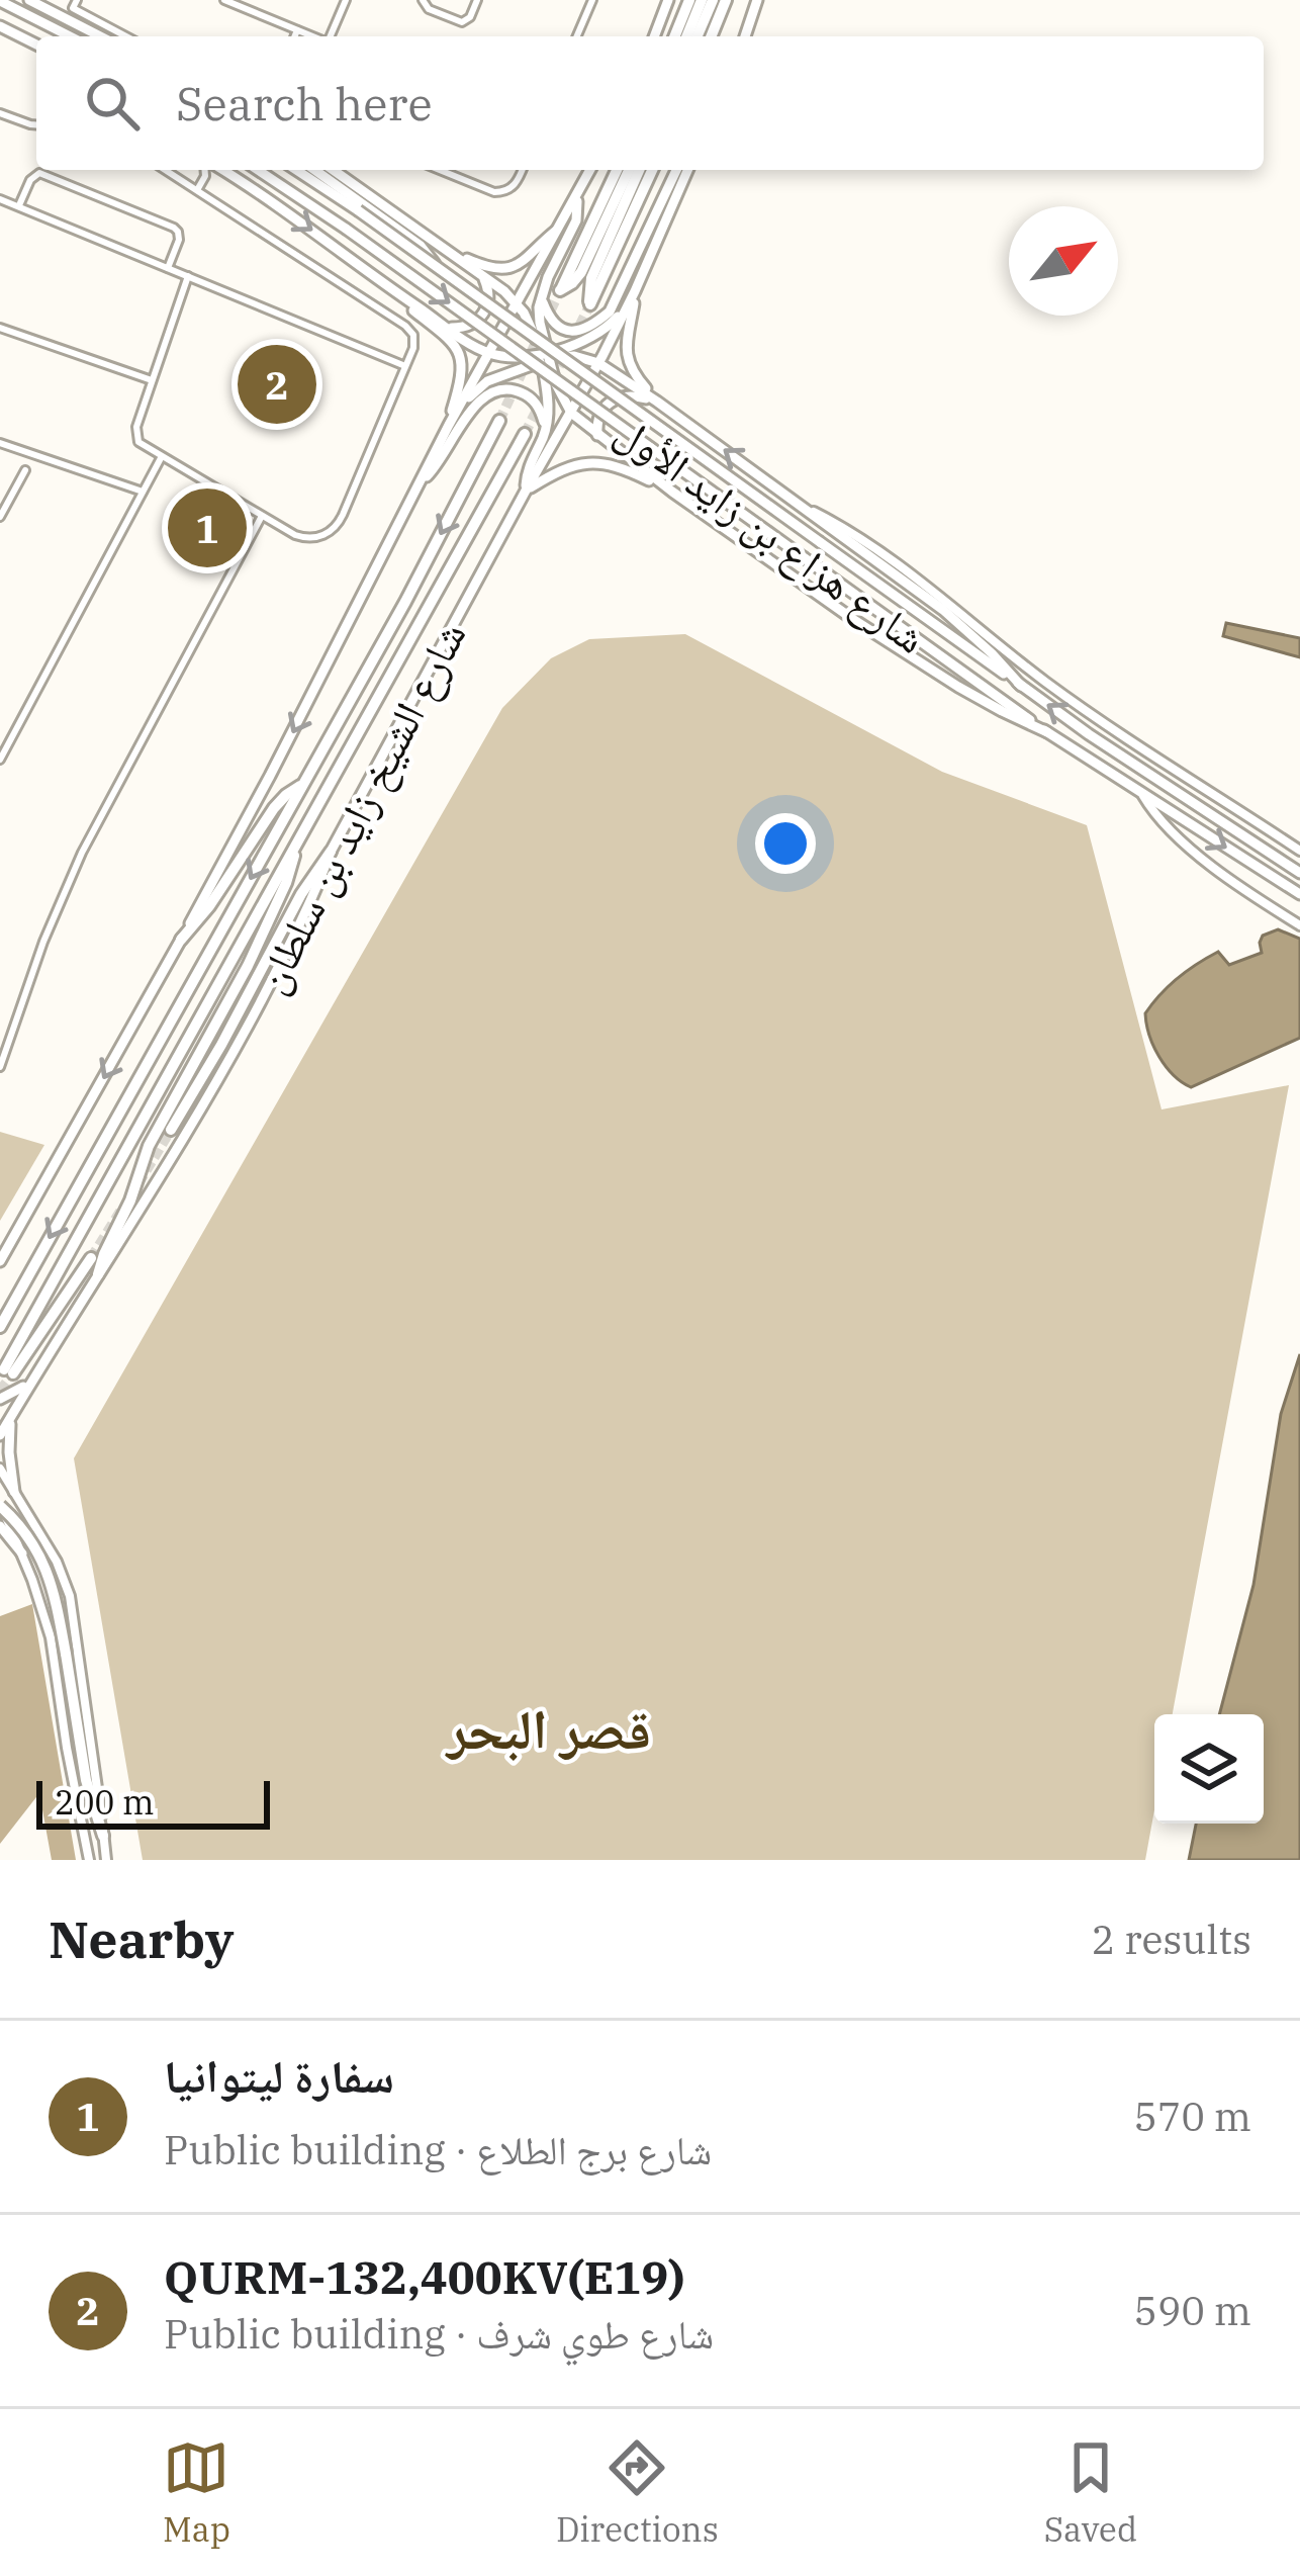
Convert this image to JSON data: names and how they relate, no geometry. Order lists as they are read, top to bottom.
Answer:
{
  "streets": {
    "highway": ["شارع الشيخ زايد بن سلطان"],
    "main road": ["شارع هزاع بن زايد الأول"]
  },
  "districts": ["قصر البحر"],
  "scale_bar": "200 m",
  "north": "top right",
  "page": {
    "search": "Search here",
    "pins": ["2", "1"],
    "scale": "200 m",
    "heading": ["Nearby", "2 results"],
    "list": [
      {
        "mark": "1",
        "name": "سفارة ليتوانيا",
        "note": "Public building · شارع برج الطلاع",
        "value": "570 m"
      },
      {
        "mark": "2",
        "name": "QURM-132,400KV(E19)",
        "note": "Public building · شارع طوي شرف",
        "value": "590 m"
      }
    ],
    "nav": ["Map", "Directions", "Saved"]
  }
}
